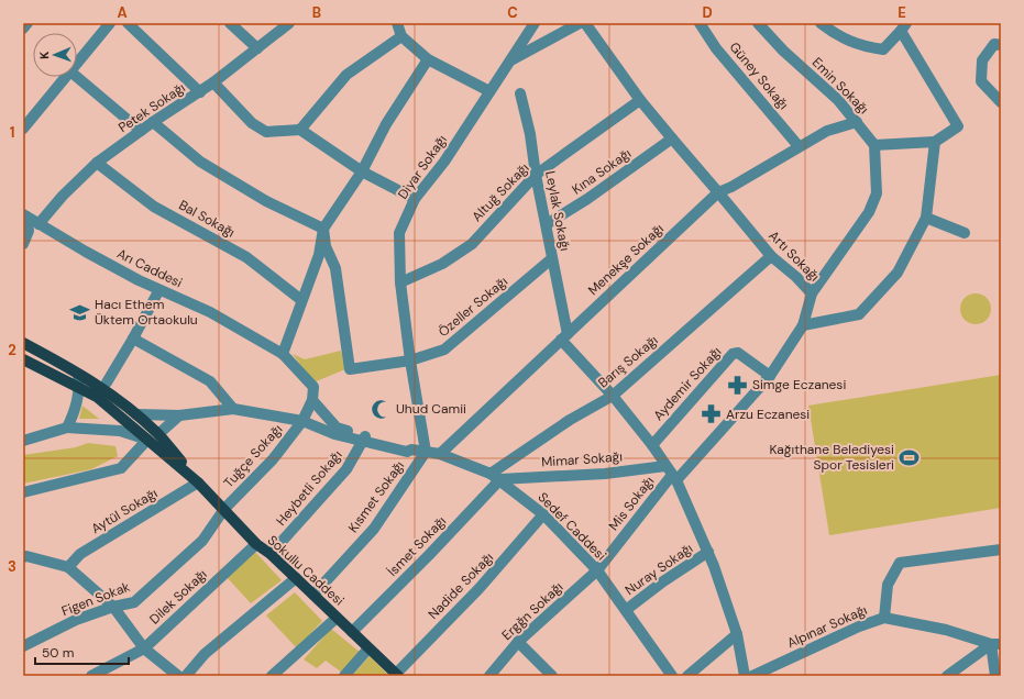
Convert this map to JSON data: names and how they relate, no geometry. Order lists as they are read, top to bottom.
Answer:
{
  "streets": {
    "main road": ["Sokullu Caddesi"],
    "street": [
      "Güney Sokağı",
      "Emin Sokağı",
      "Petek Sokağı",
      "Diyar Sokağı",
      "Kına Sokağı",
      "Altuğ Sokağı",
      "Leylak Sokağı",
      "Bal Sokağı",
      "Artı Sokağı",
      "Menekşe Sokağı",
      "Arı Caddesi",
      "Özeller Sokağı",
      "Barış Sokağı",
      "Aydemir Sokağı",
      "Tuğçe Sokağı",
      "Mimar Sokağı",
      "Heybetli Sokağı",
      "Kısmet Sokağı",
      "Mis Sokağı",
      "Aytül Sokağı",
      "Sedef Caddesi",
      "İsmet Sokağı",
      "Nuray Sokağı",
      "Nadide Sokağı",
      "Dilek Sokağı",
      "Figen Sokak",
      "Ergğn Sokağı",
      "Alpınar Sokağı"
    ]
  },
  "crossings": [
    ["Güney Sokağı", "Menekşe Sokağı"],
    ["Emin Sokağı", "Menekşe Sokağı"],
    ["Petek Sokağı", "Bal Sokağı"],
    ["Petek Sokağı", "Arı Caddesi"],
    ["Diyar Sokağı", "Altuğ Sokağı"],
    ["Diyar Sokağı", "Özeller Sokağı"],
    ["Diyar Sokağı", "Kısmet Sokağı"],
    ["Diyar Sokağı", "Sedef Caddesi"],
    ["Kına Sokağı", "Leylak Sokağı"],
    ["Kına Sokağı", "Artı Sokağı"],
    ["Altuğ Sokağı", "Leylak Sokağı"],
    ["Altuğ Sokağı", "Artı Sokağı"],
    ["Leylak Sokağı", "Menekşe Sokağı"],
    ["Leylak Sokağı", "Özeller Sokağı"],
    ["Artı Sokağı", "Menekşe Sokağı"],
    ["Artı Sokağı", "Barış Sokağı"],
    ["Artı Sokağı", "Aydemir Sokağı"],
    ["Artı Sokağı", "Mis Sokağı"],
    ["Menekşe Sokağı", "Sedef Caddesi"],
    ["Arı Caddesi", "Sedef Caddesi"],
    ["Barış Sokağı", "Mimar Sokağı"],
    ["Barış Sokağı", "Sedef Caddesi"],
    ["Barış Sokağı", "İsmet Sokağı"],
    ["Aydemir Sokağı", "Mis Sokağı"],
    ["Tuğçe Sokağı", "Sedef Caddesi"],
    ["Tuğçe Sokağı", "Sokullu Caddesi"],
    ["Tuğçe Sokağı", "Figen Sokak"],
    ["Mimar Sokağı", "Mis Sokağı"],
    ["Mimar Sokağı", "Sedef Caddesi"],
    ["Mimar Sokağı", "İsmet Sokağı"],
    ["Heybetli Sokağı", "Sedef Caddesi"],
    ["Heybetli Sokağı", "Sokullu Caddesi"],
    ["Kısmet Sokağı", "Sedef Caddesi"],
    ["Kısmet Sokağı", "Sokullu Caddesi"],
    ["Mis Sokağı", "Sedef Caddesi"],
    ["Mis Sokağı", "Ergğn Sokağı"],
    ["Aytül Sokağı", "Sokullu Caddesi"],
    ["Sedef Caddesi", "İsmet Sokağı"],
    ["Sedef Caddesi", "Nuray Sokağı"],
    ["Sedef Caddesi", "Sokullu Caddesi"],
    ["Sedef Caddesi", "Nadide Sokağı"],
    ["Sedef Caddesi", "Ergğn Sokağı"],
    ["İsmet Sokağı", "Sokullu Caddesi"],
    ["Sokullu Caddesi", "Nadide Sokağı"],
    ["Sokullu Caddesi", "Dilek Sokağı"],
    ["Sokullu Caddesi", "Figen Sokak"]
  ],
  "places": {
    "school or university": ["Hacı Ethem Üktem Ortaokulu"],
    "pharmacy": ["Simge Eczanesi", "Arzu Eczanesi"],
    "mosque": ["Uhud Camii"],
    "sports": ["Kağıthane Belediyesi Spor Tesisleri"]
  },
  "scale_bar": "50 m",
  "north": "left",
  "grid": {
    "columns": [
      "A",
      "B",
      "C",
      "D",
      "E"
    ],
    "rows": ["1", "2", "3"]
  }
}
